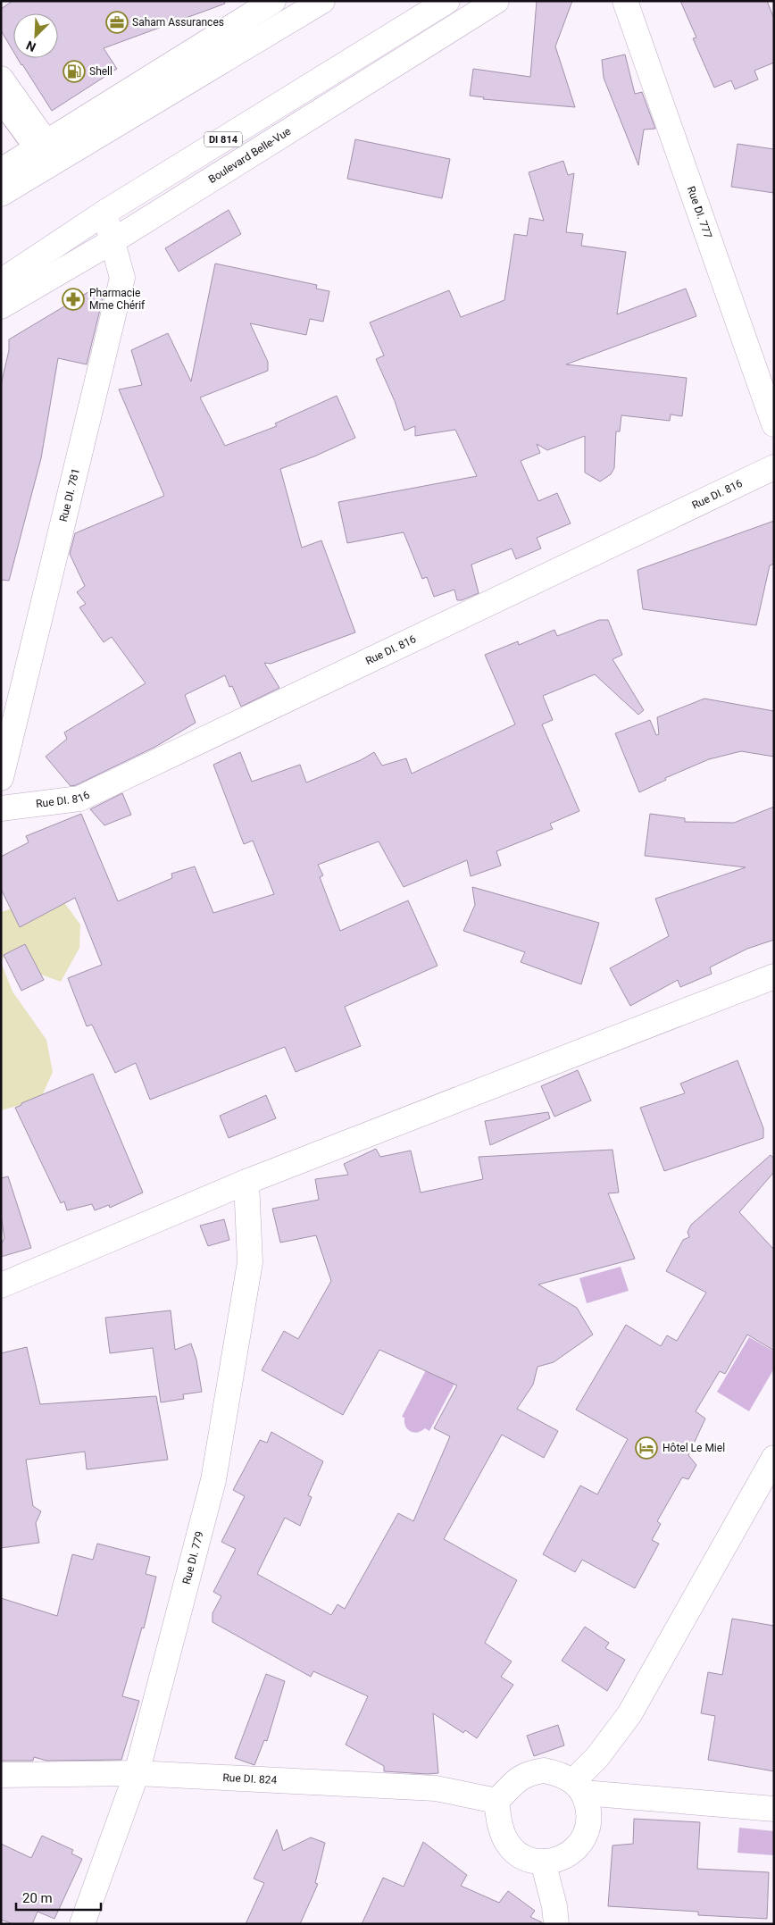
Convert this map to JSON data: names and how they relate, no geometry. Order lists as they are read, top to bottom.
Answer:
{
  "streets": {
    "street": [
      "DI 814",
      "Boulevard Belle-Vue",
      "Rue DI. 777",
      "Rue DI. 816",
      "Rue DI. 781",
      "Rue DI. 779",
      "Rue DI. 824"
    ]
  },
  "crossings": [
    ["DI 814", "Rue DI. 781"],
    ["Boulevard Belle-Vue", "Rue DI. 781"],
    ["Rue DI. 779", "Rue DI. 824"]
  ],
  "places": {
    "office": ["Saham Assurances"],
    "fuel station": ["Shell"],
    "pharmacy": ["Pharmacie Mme Chérif"],
    "hotel": ["Hôtel Le Miel"]
  },
  "scale_bar": "20 m",
  "north": "bottom left"
}
